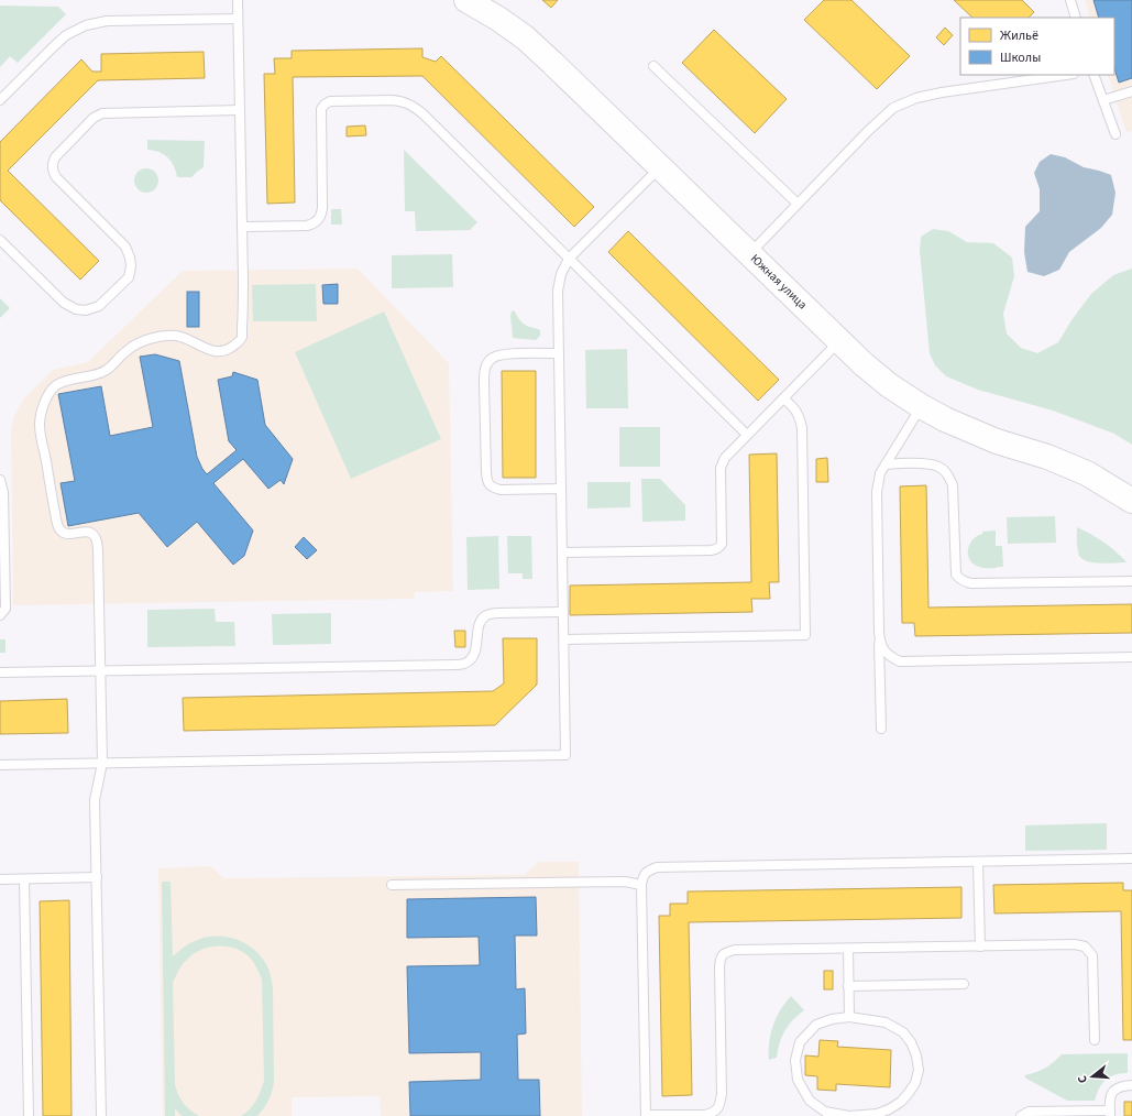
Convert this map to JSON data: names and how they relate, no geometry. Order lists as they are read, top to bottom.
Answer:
{
  "streets": {
    "street": ["Южная улица"]
  },
  "legend": ["Жильё", "Школы"],
  "north": "left"
}
